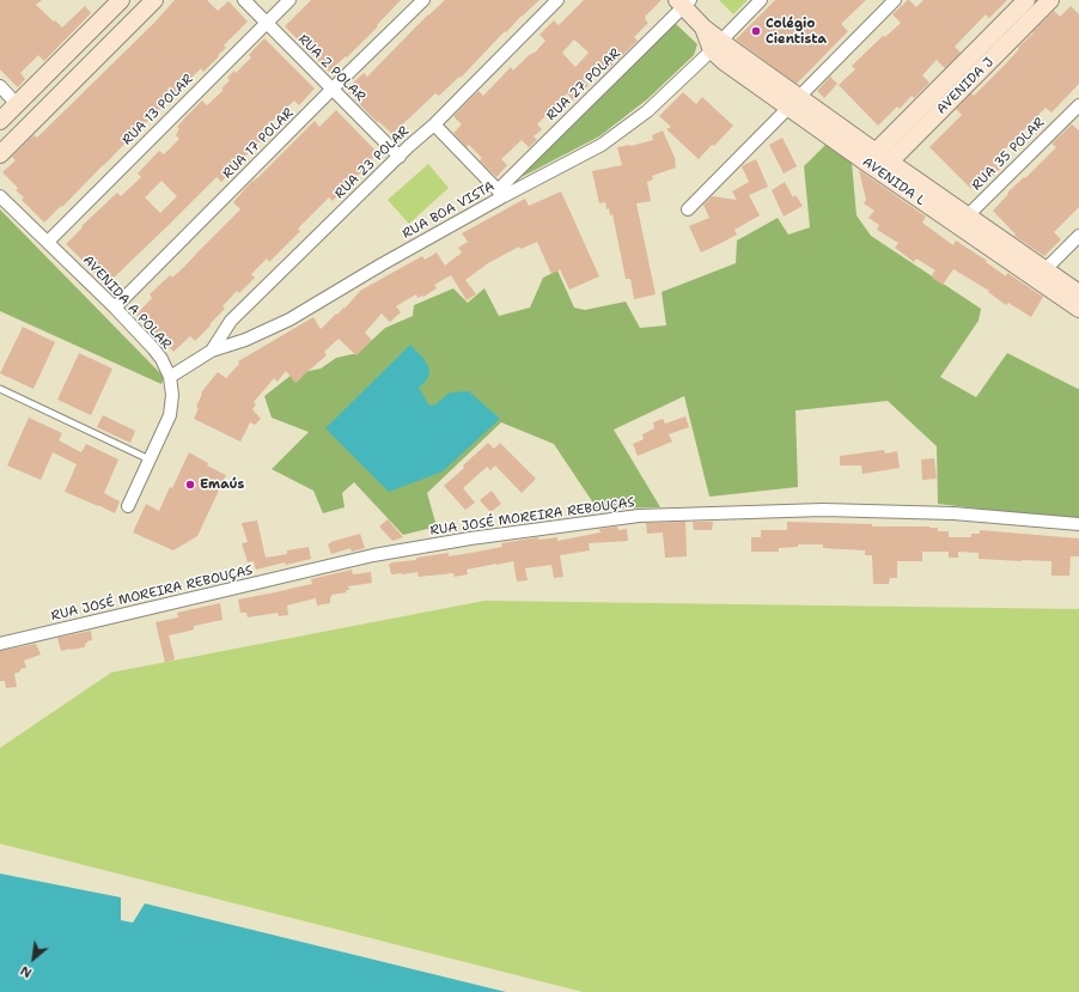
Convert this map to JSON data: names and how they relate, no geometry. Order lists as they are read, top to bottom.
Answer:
{
  "streets": {
    "street": [
      "RUA 2 POLAR",
      "RUA 27 POLAR",
      "AVENIDA J",
      "RUA 13 POLAR",
      "RUA 17 POLAR",
      "RUA 35 POLAR",
      "RUA 23 POLAR",
      "AVENIDA L",
      "RUA BOA VISTA",
      "AVENIDA A POLAR",
      "RUA JOSÉ MOREIRA REBOUÇAS"
    ]
  },
  "crossings": [
    ["RUA 2 POLAR", "RUA 13 POLAR"],
    ["RUA 2 POLAR", "RUA 17 POLAR"],
    ["RUA 2 POLAR", "RUA 23 POLAR"],
    ["RUA 27 POLAR", "AVENIDA L"],
    ["RUA 27 POLAR", "RUA BOA VISTA"],
    ["AVENIDA J", "AVENIDA L"],
    ["RUA 13 POLAR", "AVENIDA A POLAR"],
    ["RUA 17 POLAR", "AVENIDA A POLAR"],
    ["RUA 35 POLAR", "AVENIDA L"],
    ["RUA 23 POLAR", "RUA BOA VISTA"],
    ["AVENIDA L", "RUA BOA VISTA"],
    ["RUA BOA VISTA", "AVENIDA A POLAR"]
  ],
  "places": ["Colégio Cientista", "Emaús"],
  "north": "bottom left"
}
